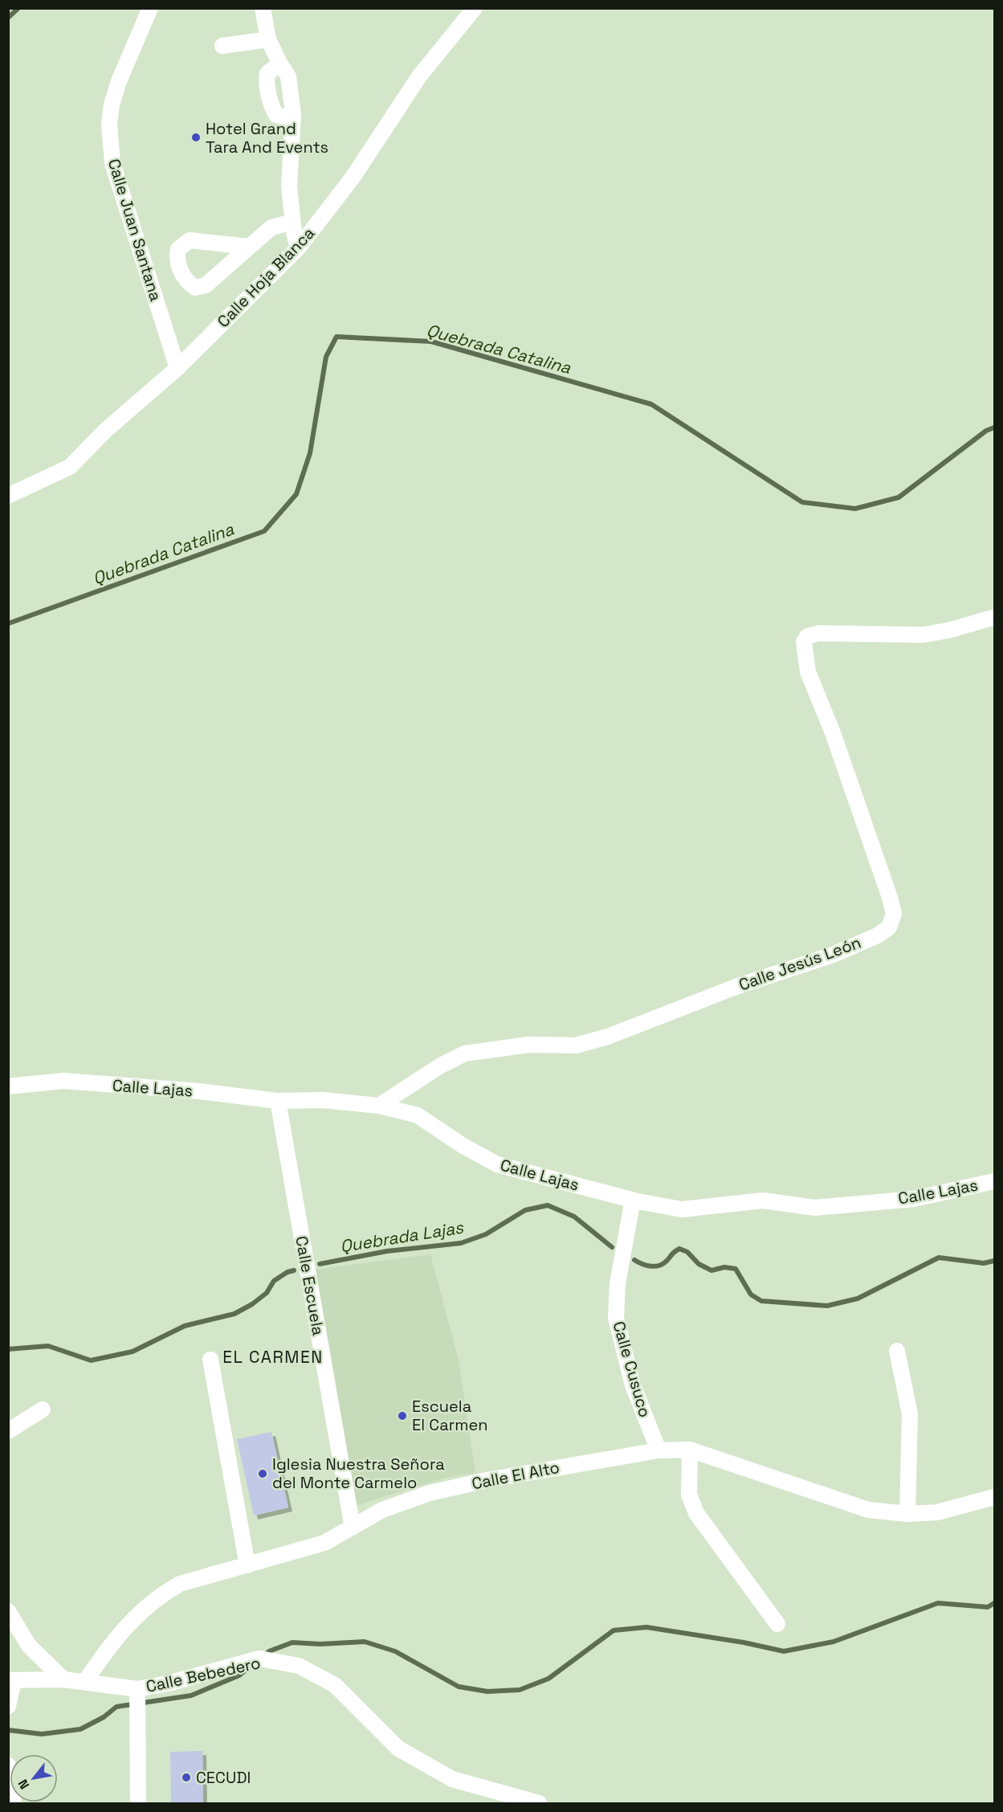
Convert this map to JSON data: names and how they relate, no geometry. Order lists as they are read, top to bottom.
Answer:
{
  "streets": {
    "street": [
      "Calle Juan Santana",
      "Calle Hoja Blanca",
      "Calle Jesús León",
      "Calle Lajas",
      "Calle Escuela",
      "Calle Cusuco",
      "Calle El Alto",
      "Calle Bebedero"
    ]
  },
  "crossings": [
    ["Calle Juan Santana", "Calle Hoja Blanca"],
    ["Calle Jesús León", "Calle Lajas"],
    ["Calle Lajas", "Calle Escuela"],
    ["Calle Lajas", "Calle Cusuco"],
    ["Calle Escuela", "Calle El Alto"],
    ["Calle Cusuco", "Calle El Alto"],
    ["Calle El Alto", "Calle Bebedero"]
  ],
  "districts": ["EL CARMEN"],
  "water": ["Quebrada Catalina", "Quebrada Lajas"],
  "places": [
    "Hotel Grand Tara And Events",
    "Escuela El Carmen",
    "Iglesia Nuestra Señora del Monte Carmelo",
    "CECUDI"
  ],
  "north": "bottom left"
}
